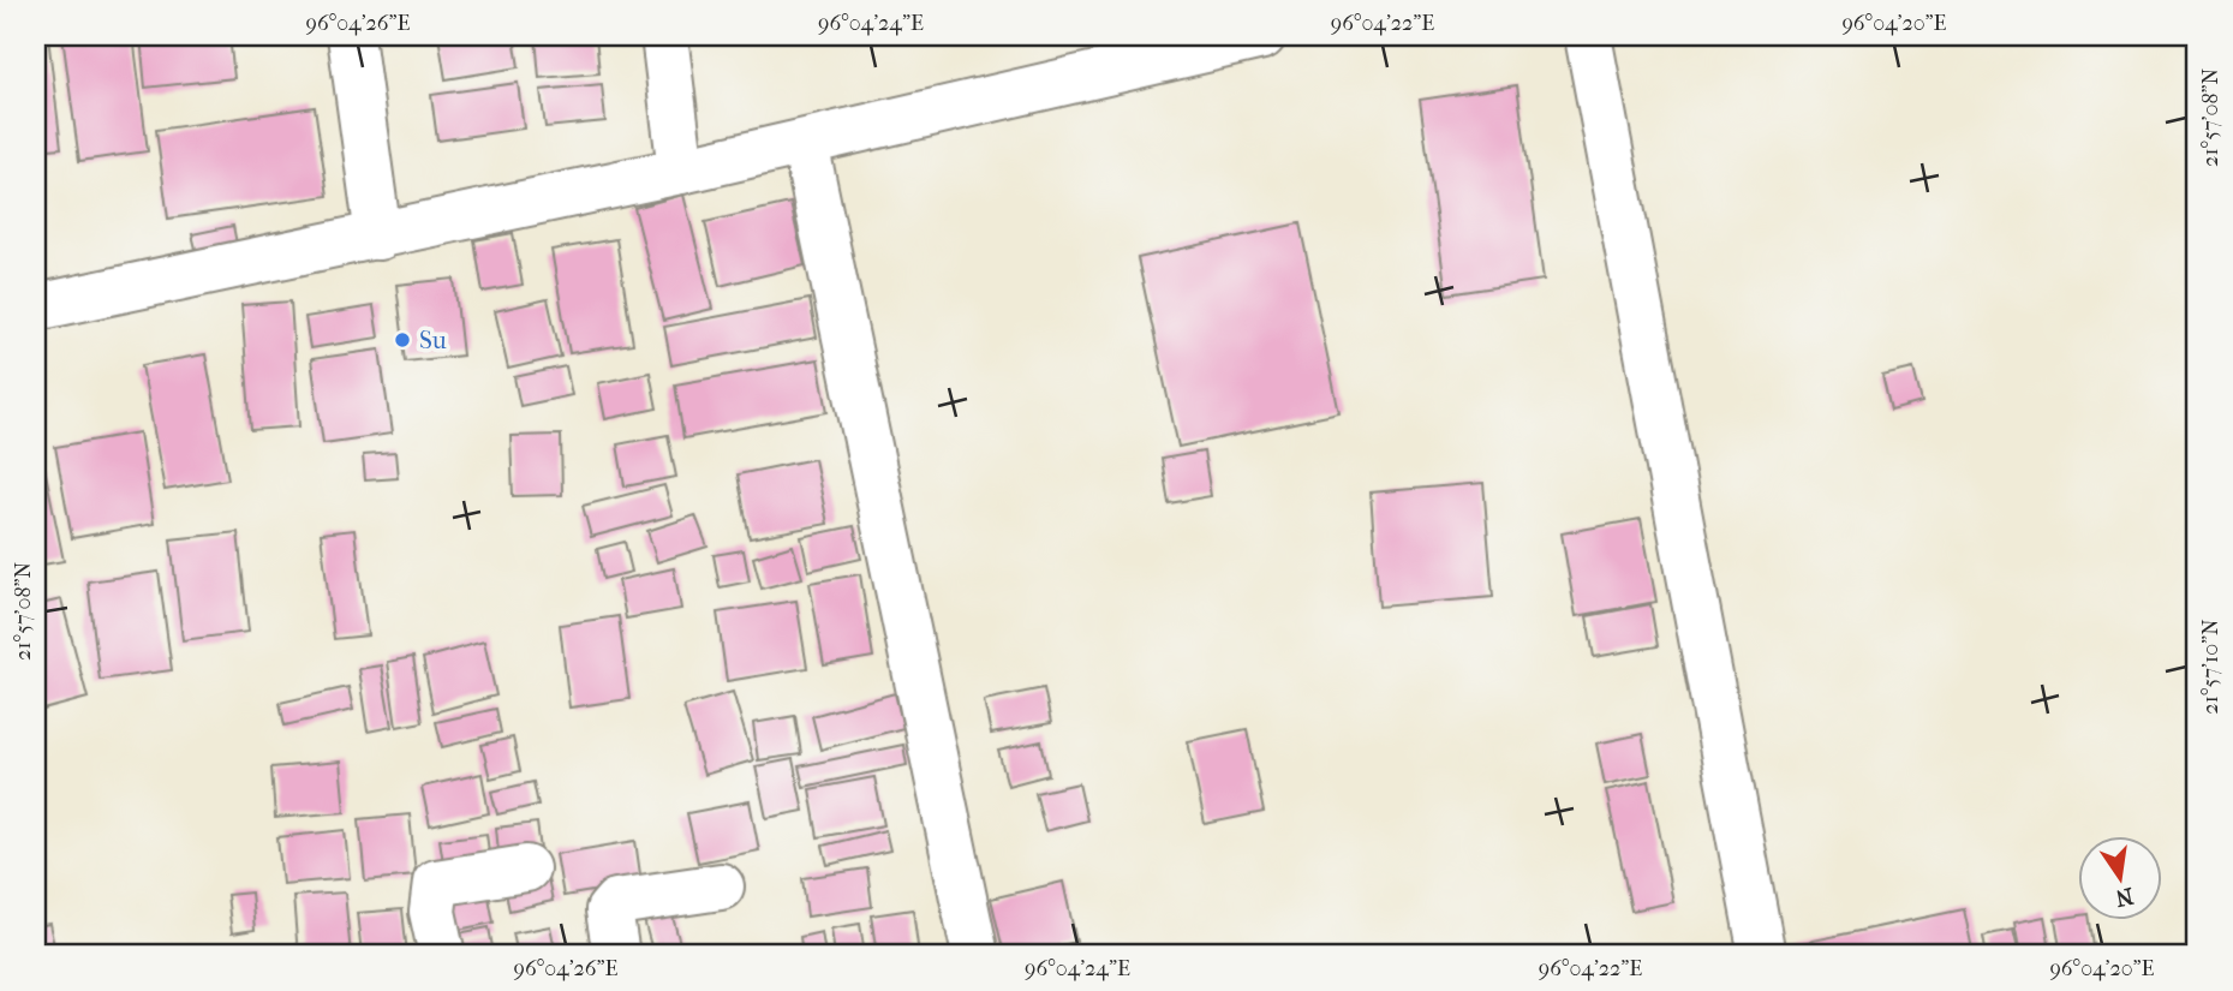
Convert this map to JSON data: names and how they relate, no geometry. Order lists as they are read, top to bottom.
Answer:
{
  "places": ["Su"],
  "north": "bottom",
  "coordinates": [
    "96°04'26\"E",
    "96°04'24\"E",
    "96°04'22\"E",
    "96°04'20\"E",
    "21°57'08\"N",
    "21°57'10\"N"
  ]
}
